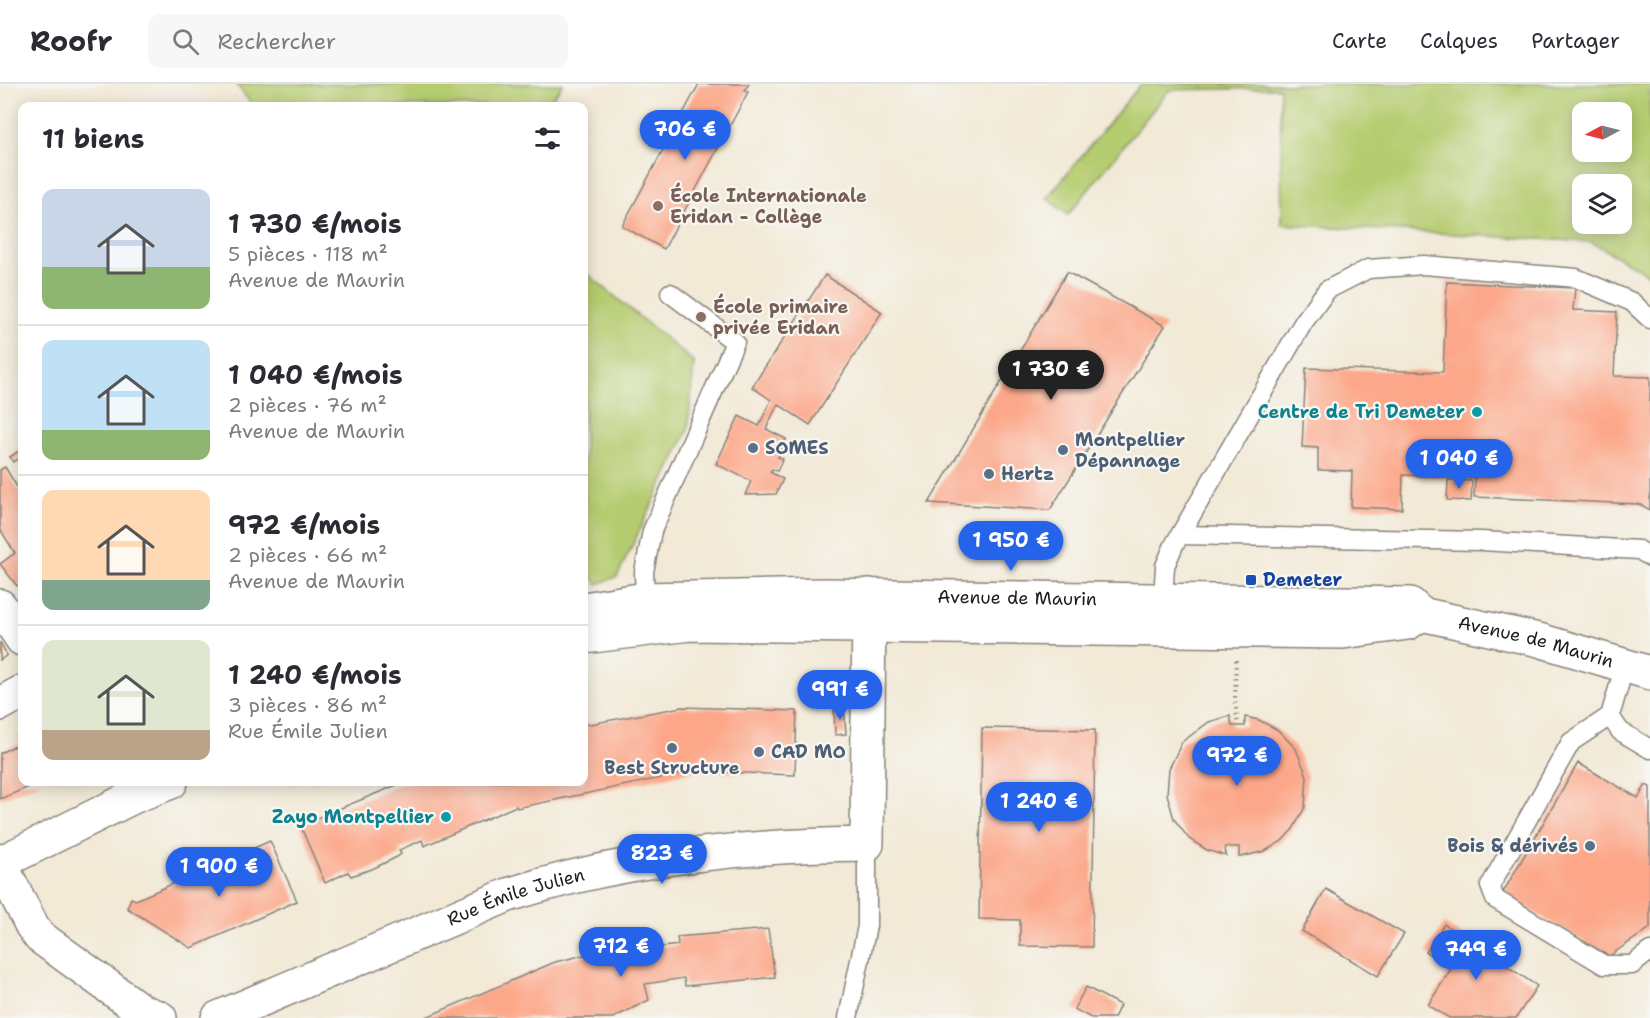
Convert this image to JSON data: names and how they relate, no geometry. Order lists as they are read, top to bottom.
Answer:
{
  "streets": {
    "street": ["Avenue de Maurin", "Rue Émile Julien"]
  },
  "places": {
    "other": [
      "École Internationale Eridan - Collège",
      "École primaire privée Eridan",
      "Centre de Tri Demeter",
      "SOMES",
      "Montpellier Dépannage",
      "Hertz",
      "Best Structure",
      "CAD MO",
      "Zayo Montpellier",
      "Bois & dérivés"
    ],
    "transit": ["Demeter"]
  },
  "north": "left",
  "page": {
    "header": "Roofr",
    "search": "Rechercher",
    "nav": ["Carte", "Calques", "Partager"],
    "heading": "11 biens",
    "price": [
      "706 €",
      "1 730 €",
      "1 040 €",
      "1 950 €",
      "991 €",
      "972 €",
      "1 240 €",
      "823 €",
      "1 900 €",
      "712 €",
      "749 €"
    ],
    "list": [
      {
        "name": "1 730 €/mois",
        "note": "5 pièces · 118 m² · Avenue de Maurin"
      },
      {
        "name": "1 040 €/mois",
        "note": "2 pièces · 76 m² · Avenue de Maurin"
      },
      {
        "name": "972 €/mois",
        "note": "2 pièces · 66 m² · Avenue de Maurin"
      },
      {
        "name": "1 240 €/mois",
        "note": "3 pièces · 86 m² · Rue Émile Julien"
      }
    ]
  }
}
